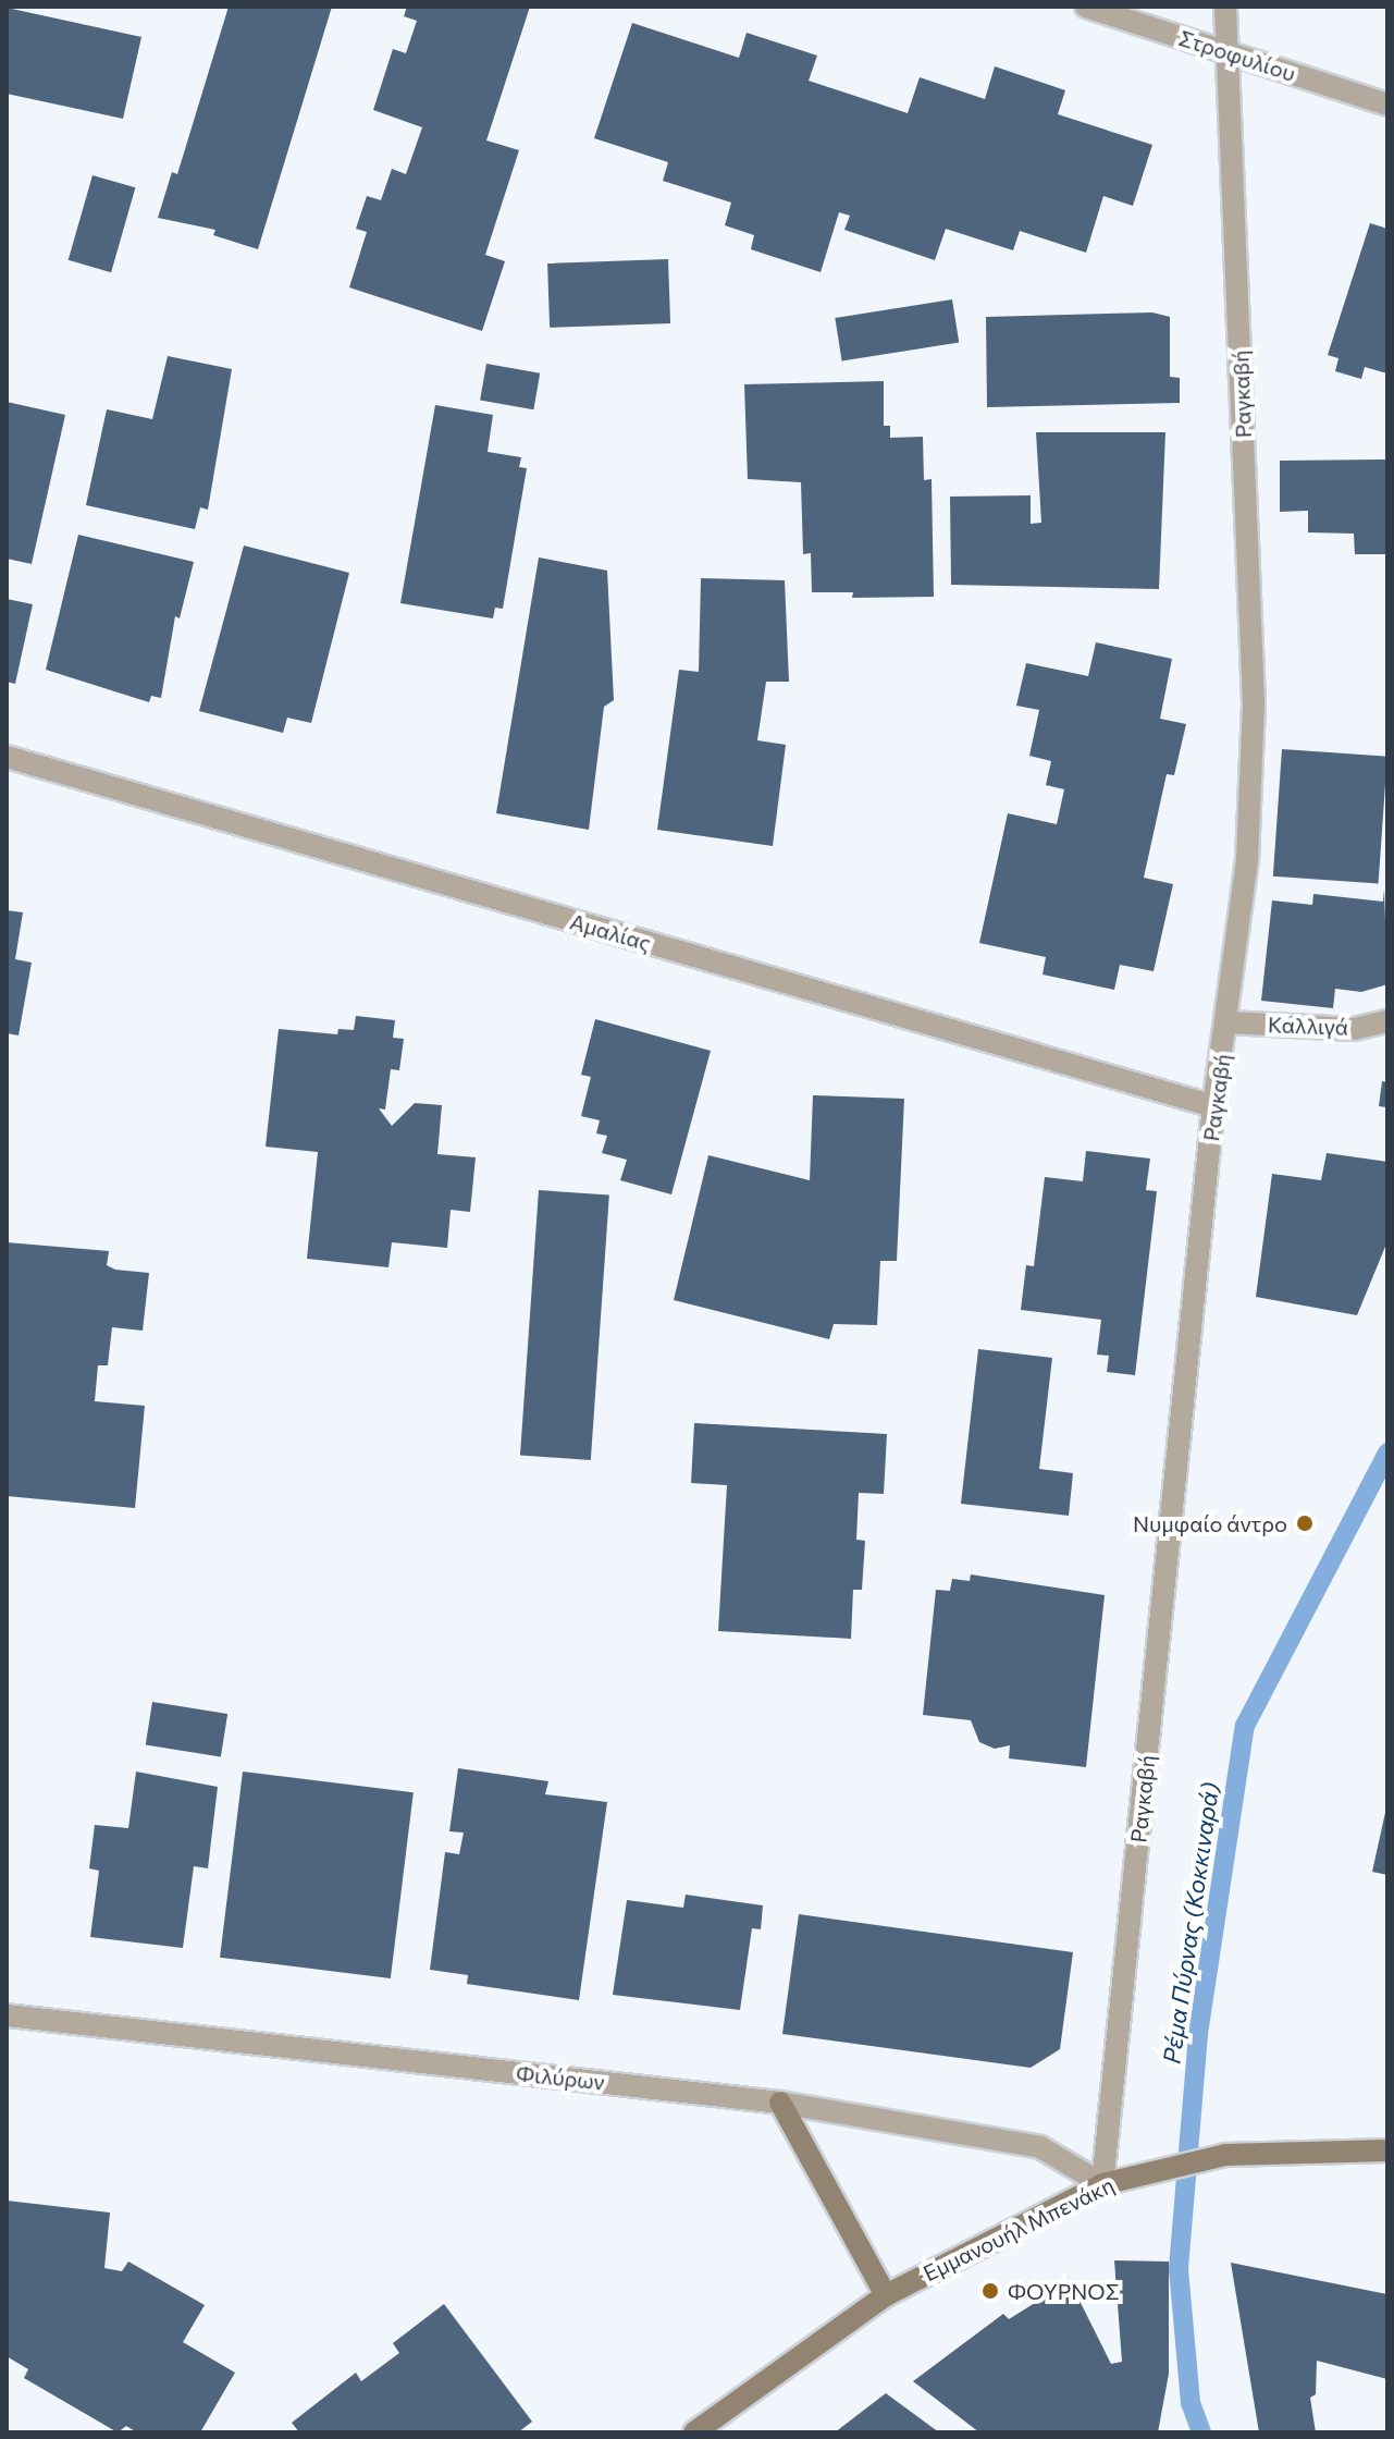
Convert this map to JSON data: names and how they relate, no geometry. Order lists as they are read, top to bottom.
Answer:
{
  "streets": {
    "main road": ["Εμμανουήλ Μπενάκη"],
    "street": [
      "Στροφυλίου",
      "Ραγκαβή",
      "Αμαλίας",
      "Καλλιγά",
      "Φιλύρων"
    ]
  },
  "crossings": [
    ["Στροφυλίου", "Ραγκαβή"],
    ["Ραγκαβή", "Αμαλίας"],
    ["Ραγκαβή", "Καλλιγά"],
    ["Ραγκαβή", "Φιλύρων"],
    ["Ραγκαβή", "Εμμανουήλ Μπενάκη"],
    ["Φιλύρων", "Εμμανουήλ Μπενάκη"]
  ],
  "water": ["Ρέμα Πύρνας (Κοκκιναρά)"],
  "places": ["Νυμφαίο άντρο", "ΦΟΥΡΝΟΣ"]
}
